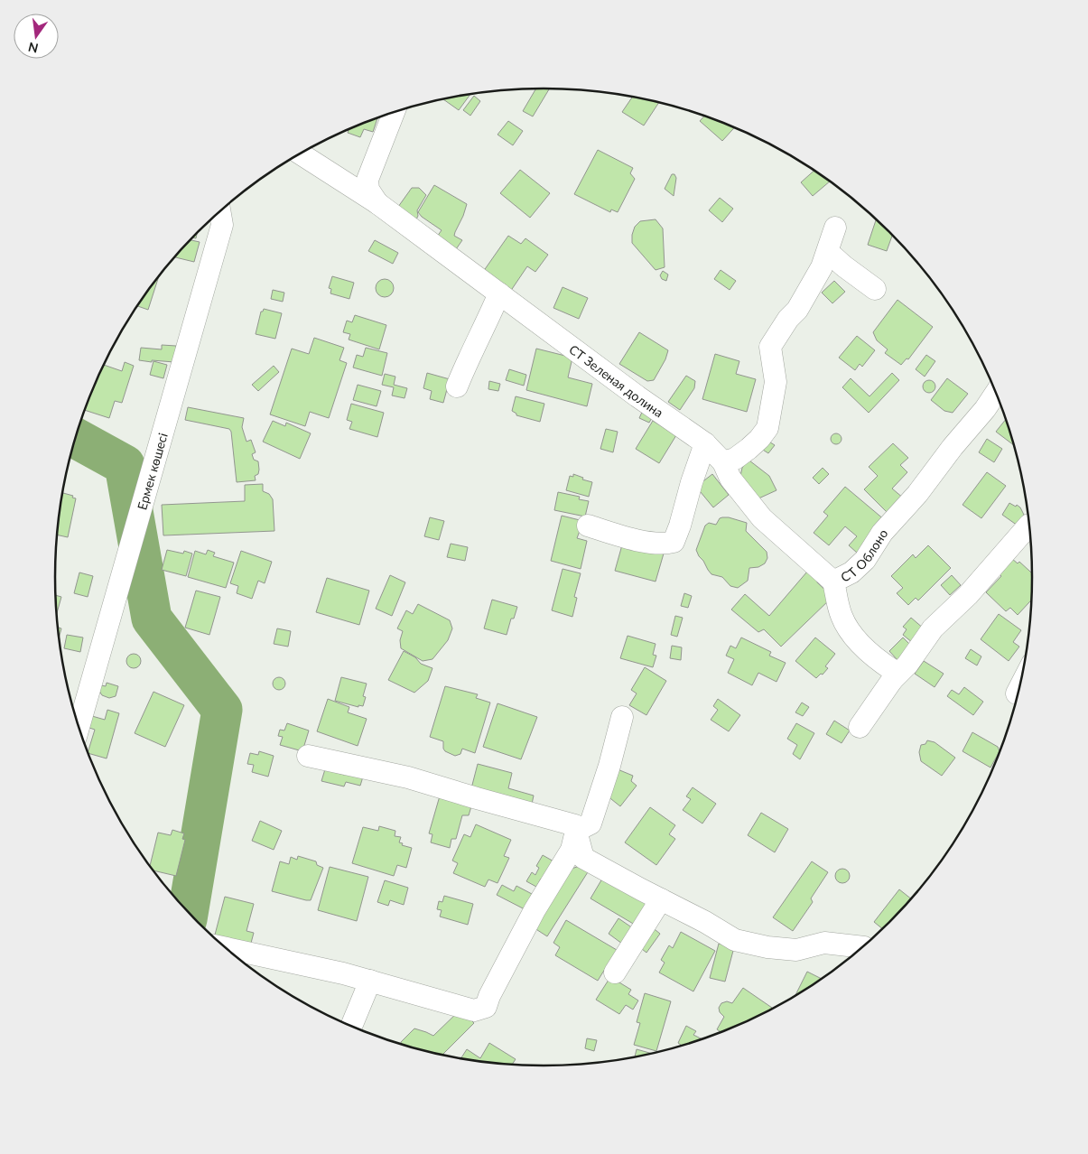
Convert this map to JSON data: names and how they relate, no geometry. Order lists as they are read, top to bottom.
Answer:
{
  "streets": {
    "street": ["СТ Зеленая долина", "Ермек көшесі", "СТ Облоно"]
  },
  "crossings": [
    ["СТ Зеленая долина", "СТ Облоно"]
  ],
  "north": "bottom"
}
